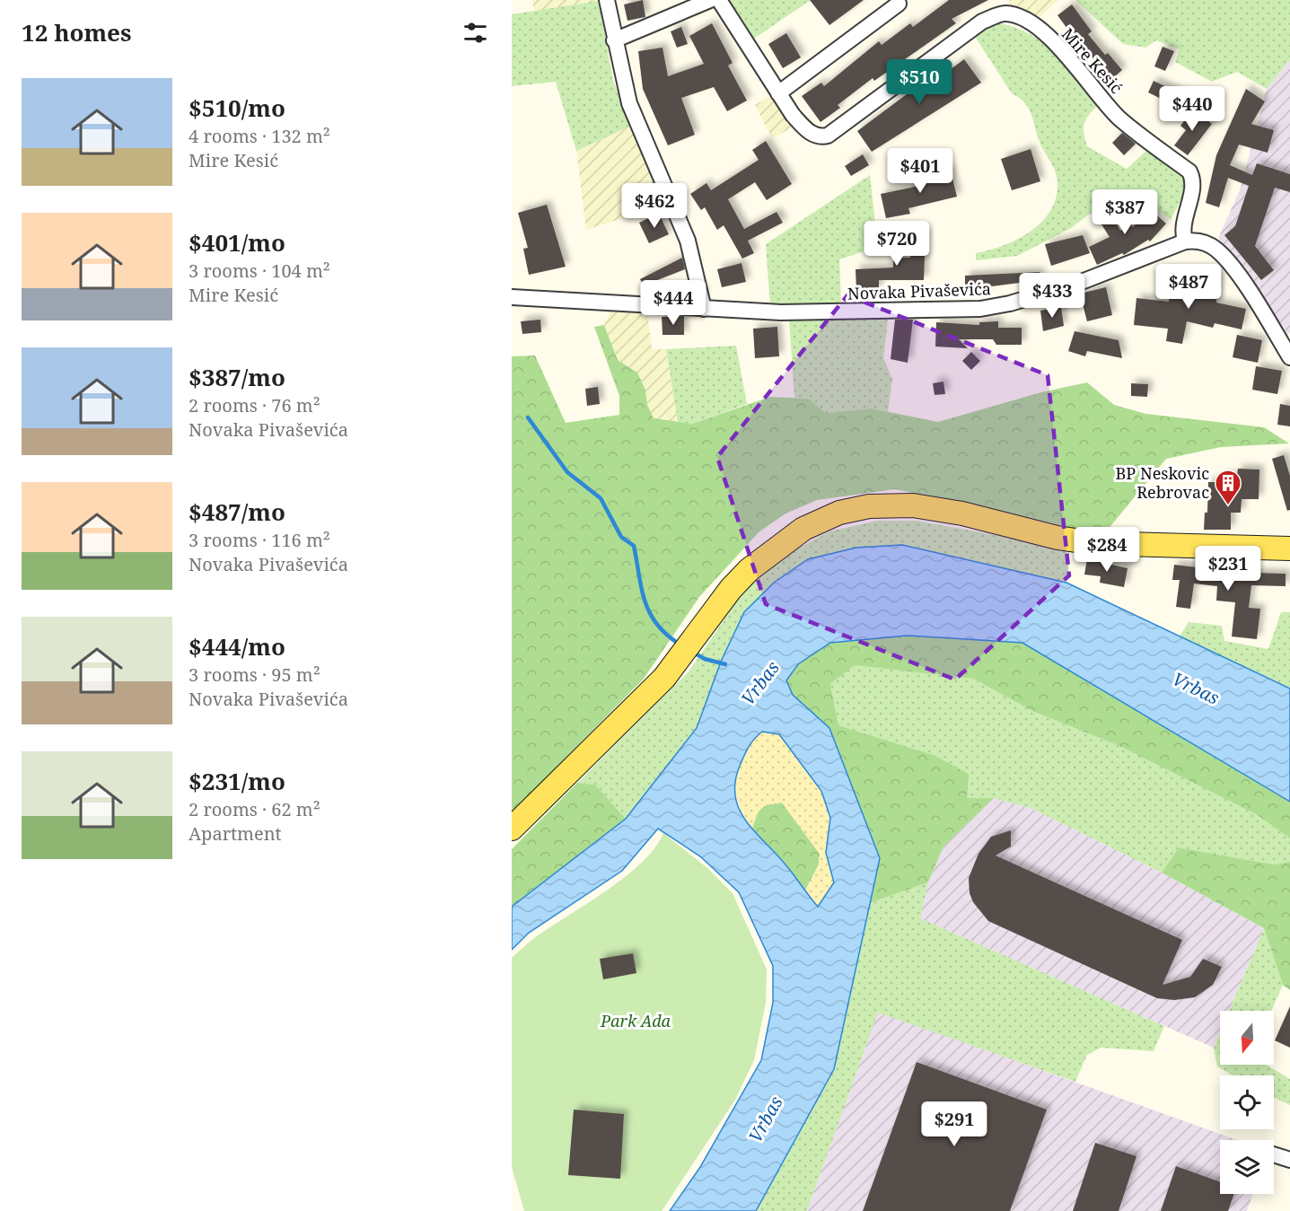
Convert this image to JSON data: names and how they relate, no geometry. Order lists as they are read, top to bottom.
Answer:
{
  "streets": {
    "street": ["Mire Kesić", "Novaka Pivaševića"]
  },
  "crossings": [
    ["Mire Kesić", "Novaka Pivaševića"]
  ],
  "water": ["Vrbas"],
  "parks": ["Park Ada"],
  "places": {
    "building": ["BP Neskovic Rebrovac"]
  },
  "north": "bottom",
  "page": {
    "heading": "12 homes",
    "price": [
      "$510",
      "$440",
      "$401",
      "$462",
      "$387",
      "$720",
      "$487",
      "$433",
      "$444",
      "$284",
      "$231",
      "$291"
    ],
    "list": [
      {
        "name": "$510/mo",
        "note": "4 rooms · 132 m² · Mire Kesić"
      },
      {
        "name": "$401/mo",
        "note": "3 rooms · 104 m² · Mire Kesić"
      },
      {
        "name": "$387/mo",
        "note": "2 rooms · 76 m² · Novaka Pivaševića"
      },
      {
        "name": "$487/mo",
        "note": "3 rooms · 116 m² · Novaka Pivaševića"
      },
      {
        "name": "$444/mo",
        "note": "3 rooms · 95 m² · Novaka Pivaševića"
      },
      {
        "name": "$231/mo",
        "note": "2 rooms · 62 m² · Apartment"
      }
    ]
  }
}
